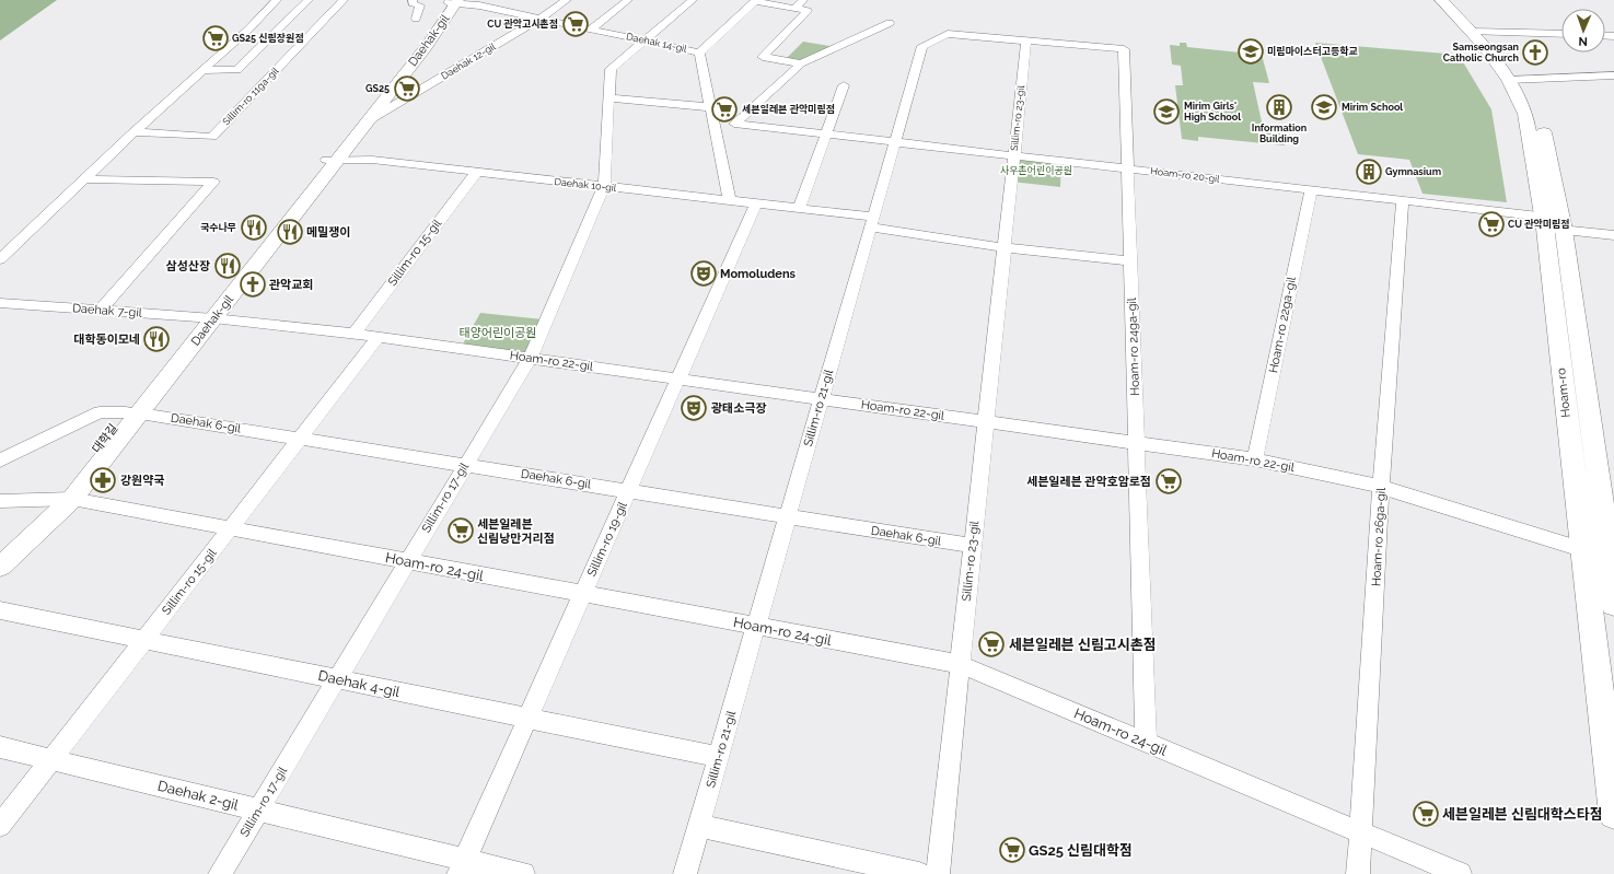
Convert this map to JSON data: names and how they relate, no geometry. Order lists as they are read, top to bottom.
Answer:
{
  "streets": {
    "main road": ["Hoam-ro"],
    "street": [
      "Daehak-gil",
      "Daehak 14-gil",
      "Daehak 12-gil",
      "Sillim-ro 11ga-gil",
      "Sillim-ro 23-gil",
      "Hoam-ro 20-gil",
      "Daehak 10-gil",
      "Sillim-ro 15-gil",
      "Daehak 7-gil",
      "Hoam-ro 22ga-gil",
      "Hoam-ro 24ga-gil",
      "Hoam-ro 22-gil",
      "Sillim-ro 21-gil",
      "Daehak 6-gil",
      "대학길",
      "Sillim-ro 17-gil",
      "Hoam-ro 26ga-gil",
      "Sillim-ro 19-gil",
      "Hoam-ro 24-gil",
      "Daehak 4-gil",
      "Daehak 2-gil"
    ]
  },
  "crossings": [
    ["Daehak-gil", "Daehak 14-gil"],
    ["Daehak-gil", "Daehak 12-gil"],
    ["Daehak-gil", "Daehak 10-gil"],
    ["Daehak-gil", "Daehak 7-gil"],
    ["Daehak-gil", "Hoam-ro 22-gil"],
    ["Daehak-gil", "대학길"],
    ["Daehak 14-gil", "Daehak 12-gil"],
    ["Daehak 14-gil", "Sillim-ro 17-gil"],
    ["Sillim-ro 23-gil", "Hoam-ro 20-gil"],
    ["Sillim-ro 23-gil", "Hoam-ro 24ga-gil"],
    ["Sillim-ro 23-gil", "Hoam-ro 22-gil"],
    ["Sillim-ro 23-gil", "Sillim-ro 21-gil"],
    ["Sillim-ro 23-gil", "Daehak 6-gil"],
    ["Sillim-ro 23-gil", "Hoam-ro 24-gil"],
    ["Hoam-ro 20-gil", "Hoam-ro 22ga-gil"],
    ["Hoam-ro 20-gil", "Hoam-ro 24ga-gil"],
    ["Hoam-ro 20-gil", "Hoam-ro"],
    ["Hoam-ro 20-gil", "Sillim-ro 21-gil"],
    ["Hoam-ro 20-gil", "Hoam-ro 26ga-gil"],
    ["Daehak 10-gil", "Sillim-ro 15-gil"],
    ["Daehak 10-gil", "Sillim-ro 21-gil"],
    ["Daehak 10-gil", "Sillim-ro 17-gil"],
    ["Daehak 10-gil", "Sillim-ro 19-gil"],
    ["Sillim-ro 15-gil", "Hoam-ro 22-gil"],
    ["Sillim-ro 15-gil", "Daehak 6-gil"],
    ["Sillim-ro 15-gil", "Hoam-ro 24-gil"],
    ["Sillim-ro 15-gil", "Daehak 4-gil"],
    ["Sillim-ro 15-gil", "Daehak 2-gil"],
    ["Daehak 7-gil", "Hoam-ro 22-gil"],
    ["Daehak 7-gil", "대학길"],
    ["Hoam-ro 22ga-gil", "Hoam-ro 22-gil"],
    ["Hoam-ro 24ga-gil", "Hoam-ro 22-gil"],
    ["Hoam-ro 24ga-gil", "Sillim-ro 21-gil"],
    ["Hoam-ro 24ga-gil", "Hoam-ro 24-gil"],
    ["Hoam-ro 22-gil", "Hoam-ro"],
    ["Hoam-ro 22-gil", "Sillim-ro 21-gil"],
    ["Hoam-ro 22-gil", "대학길"],
    ["Hoam-ro 22-gil", "Sillim-ro 17-gil"],
    ["Hoam-ro 22-gil", "Hoam-ro 26ga-gil"],
    ["Hoam-ro 22-gil", "Sillim-ro 19-gil"],
    ["Sillim-ro 21-gil", "Daehak 6-gil"],
    ["Sillim-ro 21-gil", "Hoam-ro 24-gil"],
    ["Sillim-ro 21-gil", "Daehak 4-gil"],
    ["Daehak 6-gil", "대학길"],
    ["Daehak 6-gil", "Sillim-ro 17-gil"],
    ["Daehak 6-gil", "Sillim-ro 19-gil"],
    ["대학길", "Hoam-ro 24-gil"],
    ["Sillim-ro 17-gil", "Hoam-ro 24-gil"],
    ["Sillim-ro 17-gil", "Daehak 4-gil"],
    ["Sillim-ro 17-gil", "Daehak 2-gil"],
    ["Hoam-ro 26ga-gil", "Hoam-ro 24-gil"],
    ["Sillim-ro 19-gil", "Hoam-ro 24-gil"],
    ["Sillim-ro 19-gil", "Daehak 4-gil"],
    ["Sillim-ro 19-gil", "Daehak 2-gil"]
  ],
  "parks": ["사우촌어린이공원", "태양어린이공원"],
  "places": {
    "supermarket": [
      "CU 관악고시촌점",
      "GS25 신림장원점",
      "GS25",
      "세븐일레븐 관악미림점",
      "CU 관악미림점",
      "세븐일레븐 관악호암로점",
      "세븐일레븐 신림낭만거리점",
      "세븐일레븐 신림고시촌점",
      "세븐일레븐 신림대학스타점",
      "GS25 신림대학점"
    ],
    "school or university": ["미림마이스터고등학교", "Mirim School", "Mirim Girls' High School"],
    "church": ["Samseongsan Catholic Church", "관악교회"],
    "building": ["Information Building", "Gymnasium"],
    "restaurant": [
      "국수나무",
      "메밀쟁이",
      "삼성산장",
      "대학동이모네"
    ],
    "theatre": ["Momoludens", "광태소극장"],
    "pharmacy": ["강원약국"]
  },
  "north": "bottom"
}
